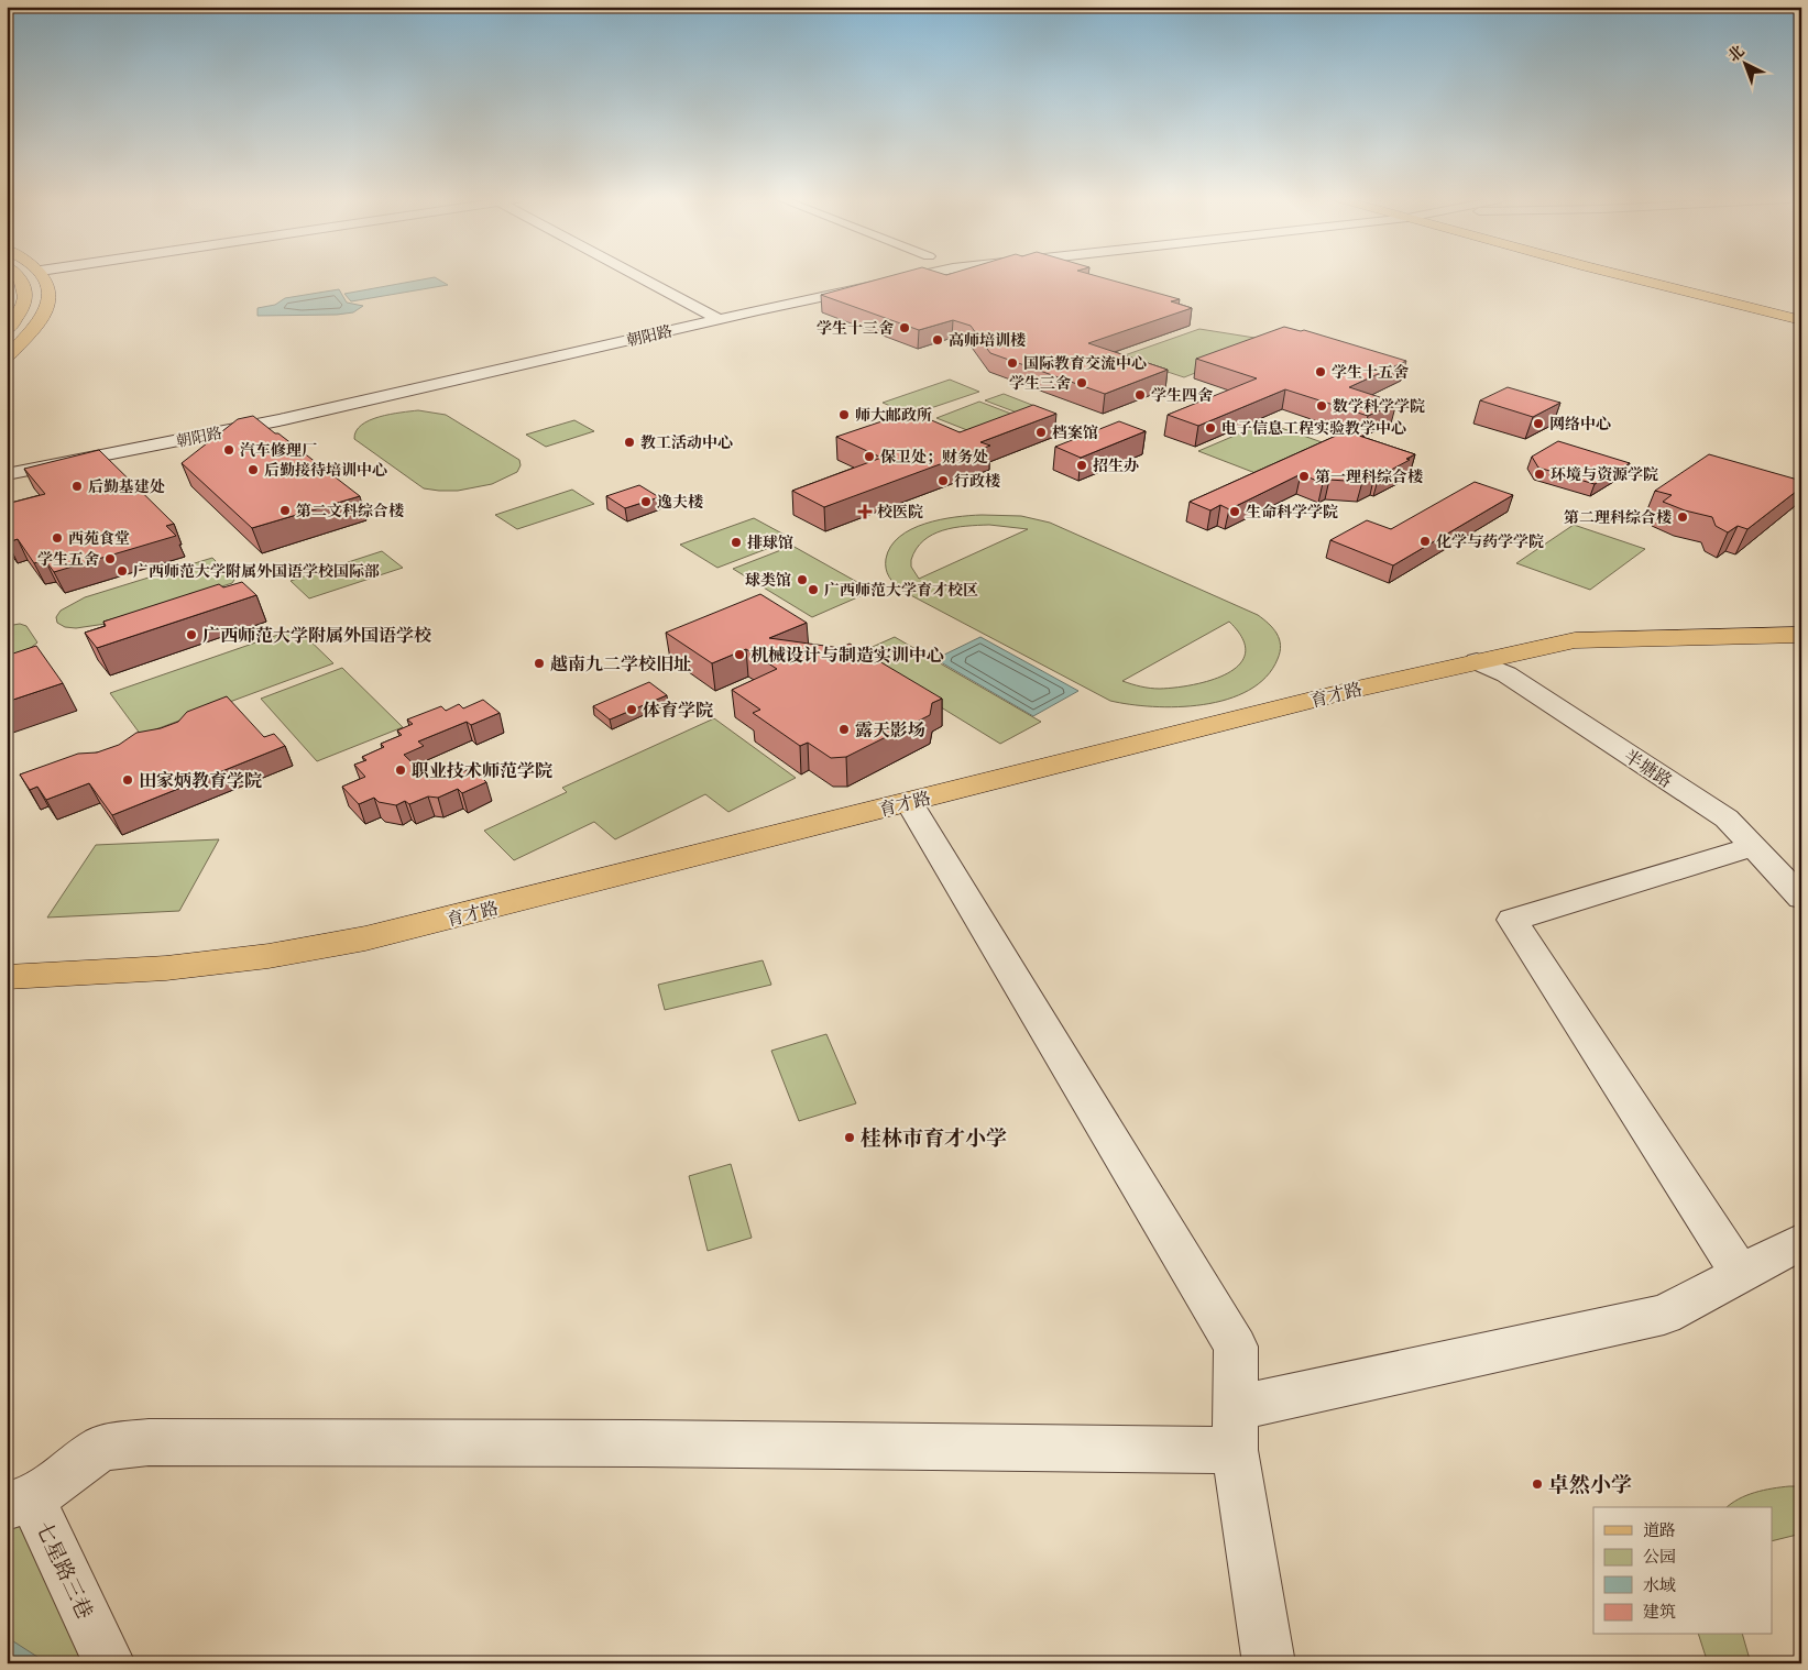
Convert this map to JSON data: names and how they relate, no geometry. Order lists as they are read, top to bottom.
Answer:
{
  "streets": {
    "main road": ["育才路"],
    "street": ["朝阳路", "半塘路", "七星路三巷"]
  },
  "crossings": [
    ["育才路", "半塘路"]
  ],
  "places": {
    "other": [
      "学生十三舍",
      "高师培训楼",
      "国际教育交流中心",
      "学生十五舍",
      "学生三舍",
      "学生四舍",
      "数学科学学院",
      "师大邮政所",
      "网络中心",
      "电子信息工程实验教学中心",
      "档案馆",
      "教工活动中心",
      "汽车修理厂",
      "保卫处；财务处",
      "招生办",
      "后勤接待培训中心",
      "环境与资源学院",
      "第一理科综合楼",
      "行政楼",
      "后勤基建处",
      "逸夫楼",
      "第二文科综合楼",
      "生命科学学院",
      "第二理科综合楼",
      "西苑食堂",
      "化学与药学学院",
      "排球馆",
      "学生五舍",
      "广西师范大学附属外国语学校国际部",
      "球类馆",
      "广西师范大学育才校区",
      "广西师范大学附属外国语学校",
      "机械设计与制造实训中心",
      "越南九二学校旧址",
      "体育学院",
      "露天影场",
      "职业技术师范学院",
      "田家炳教育学院",
      "桂林市育才小学",
      "卓然小学"
    ],
    "health": ["校医院"]
  },
  "legend": [
    "道路",
    "公园",
    "水域",
    "建筑"
  ],
  "north": "top left"
}
